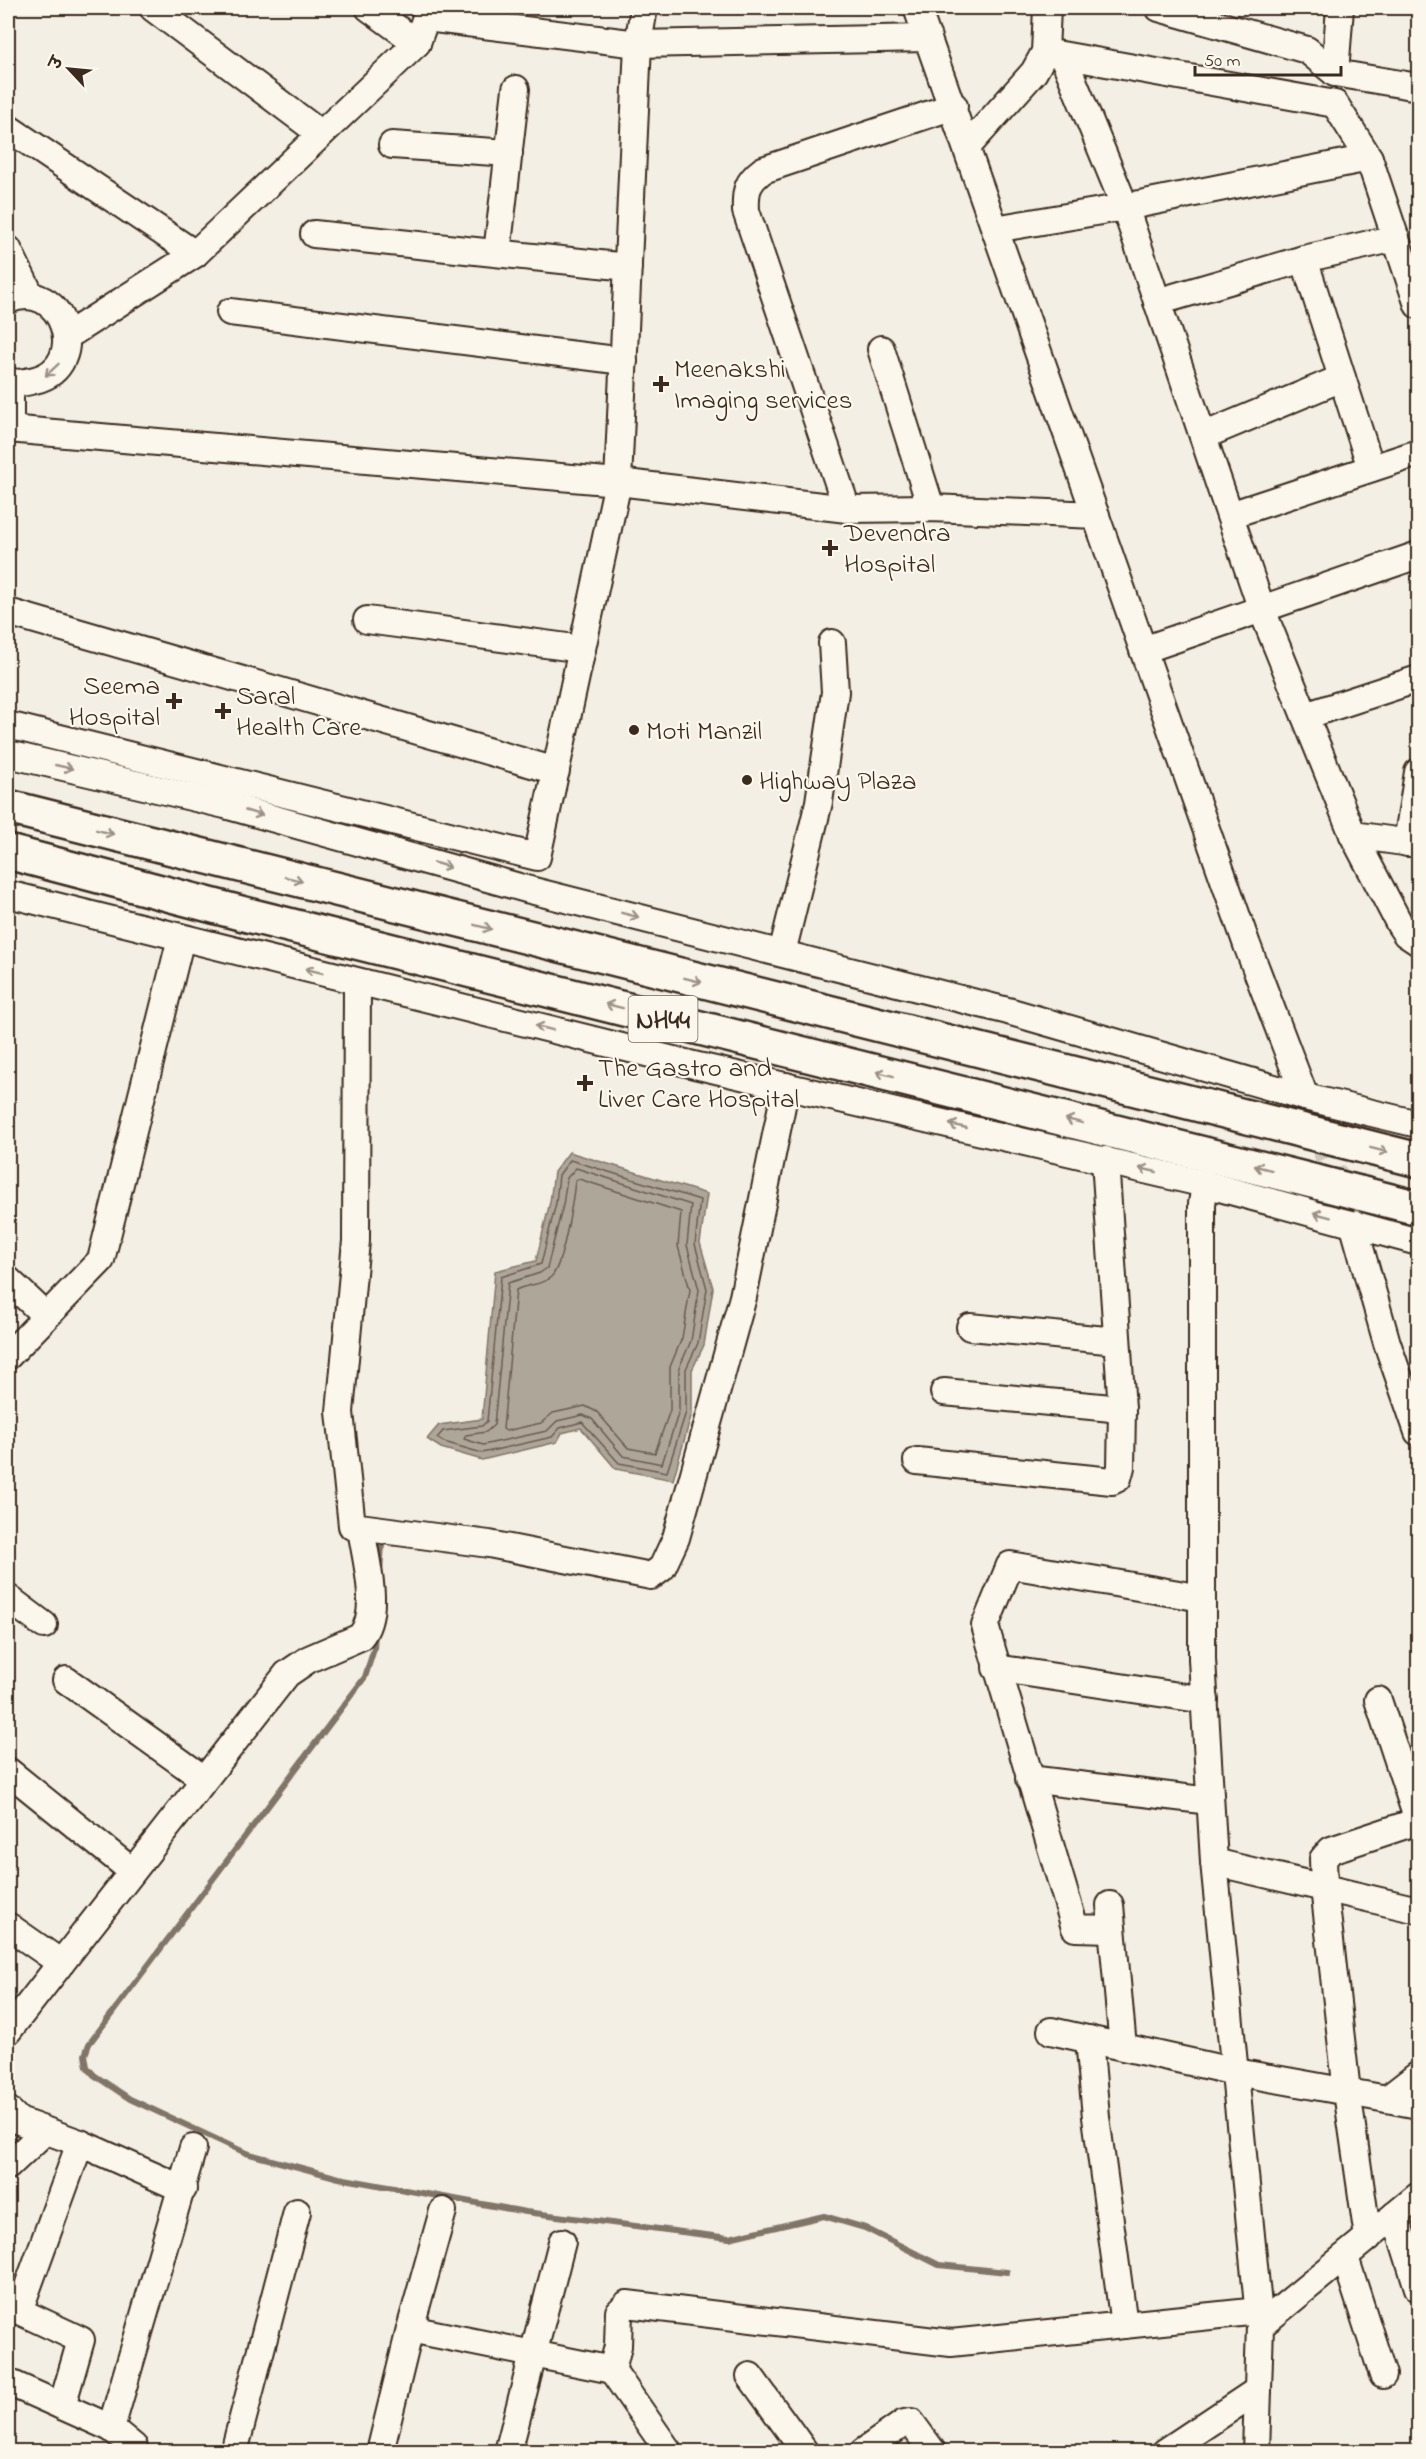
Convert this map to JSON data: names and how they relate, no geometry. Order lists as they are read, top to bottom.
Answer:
{
  "streets": {
    "highway": ["NH44"]
  },
  "places": {
    "health": [
      "Meenakshi Imaging services",
      "Devendra Hospital",
      "Seema Hospital",
      "Saral Health Care",
      "The Gastro and Liver Care Hospital"
    ],
    "other": ["Moti Manzil", "Highway Plaza"]
  },
  "scale_bar": "50 m",
  "north": "top left"
}
